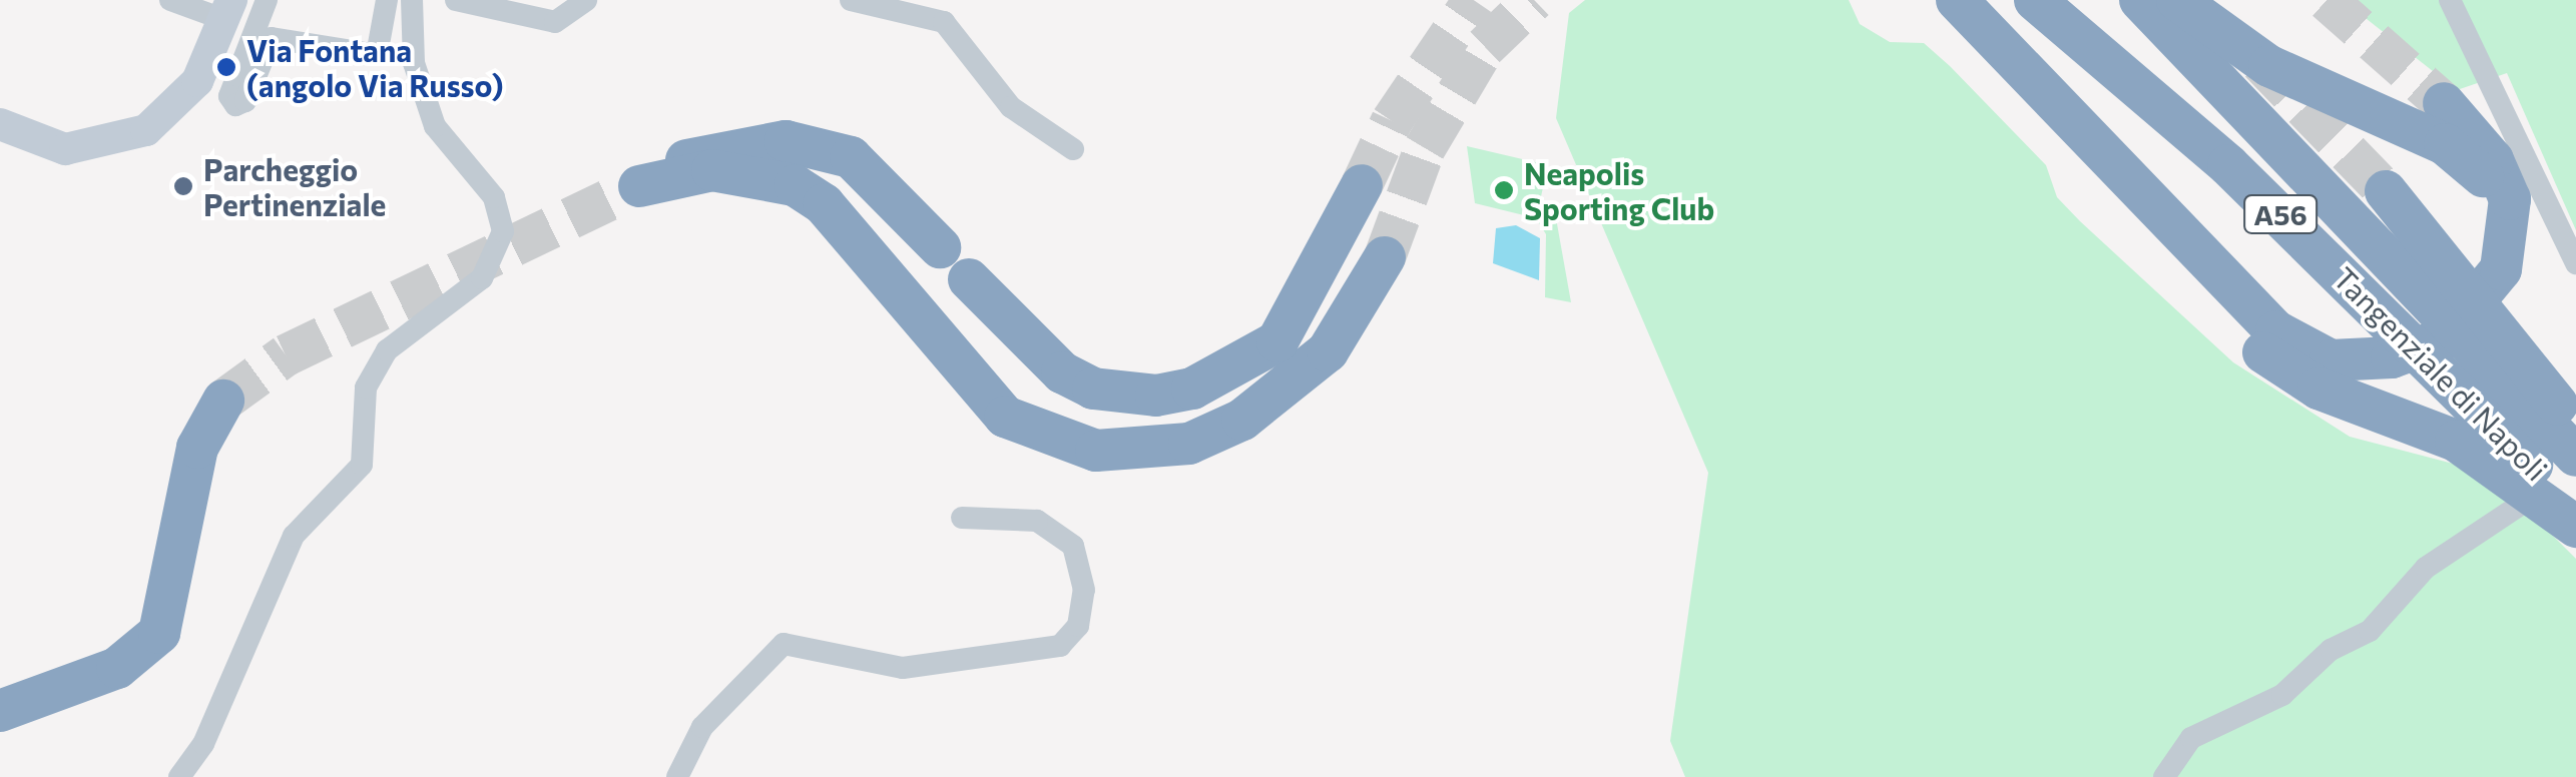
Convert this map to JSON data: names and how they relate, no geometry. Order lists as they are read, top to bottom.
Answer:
{
  "streets": {
    "highway": ["A56", "Tangenziale di Napoli"]
  },
  "places": ["Via Fontana (angolo Via Russo)", "Parcheggio Pertinenziale", "Neapolis Sporting Club"]
}
